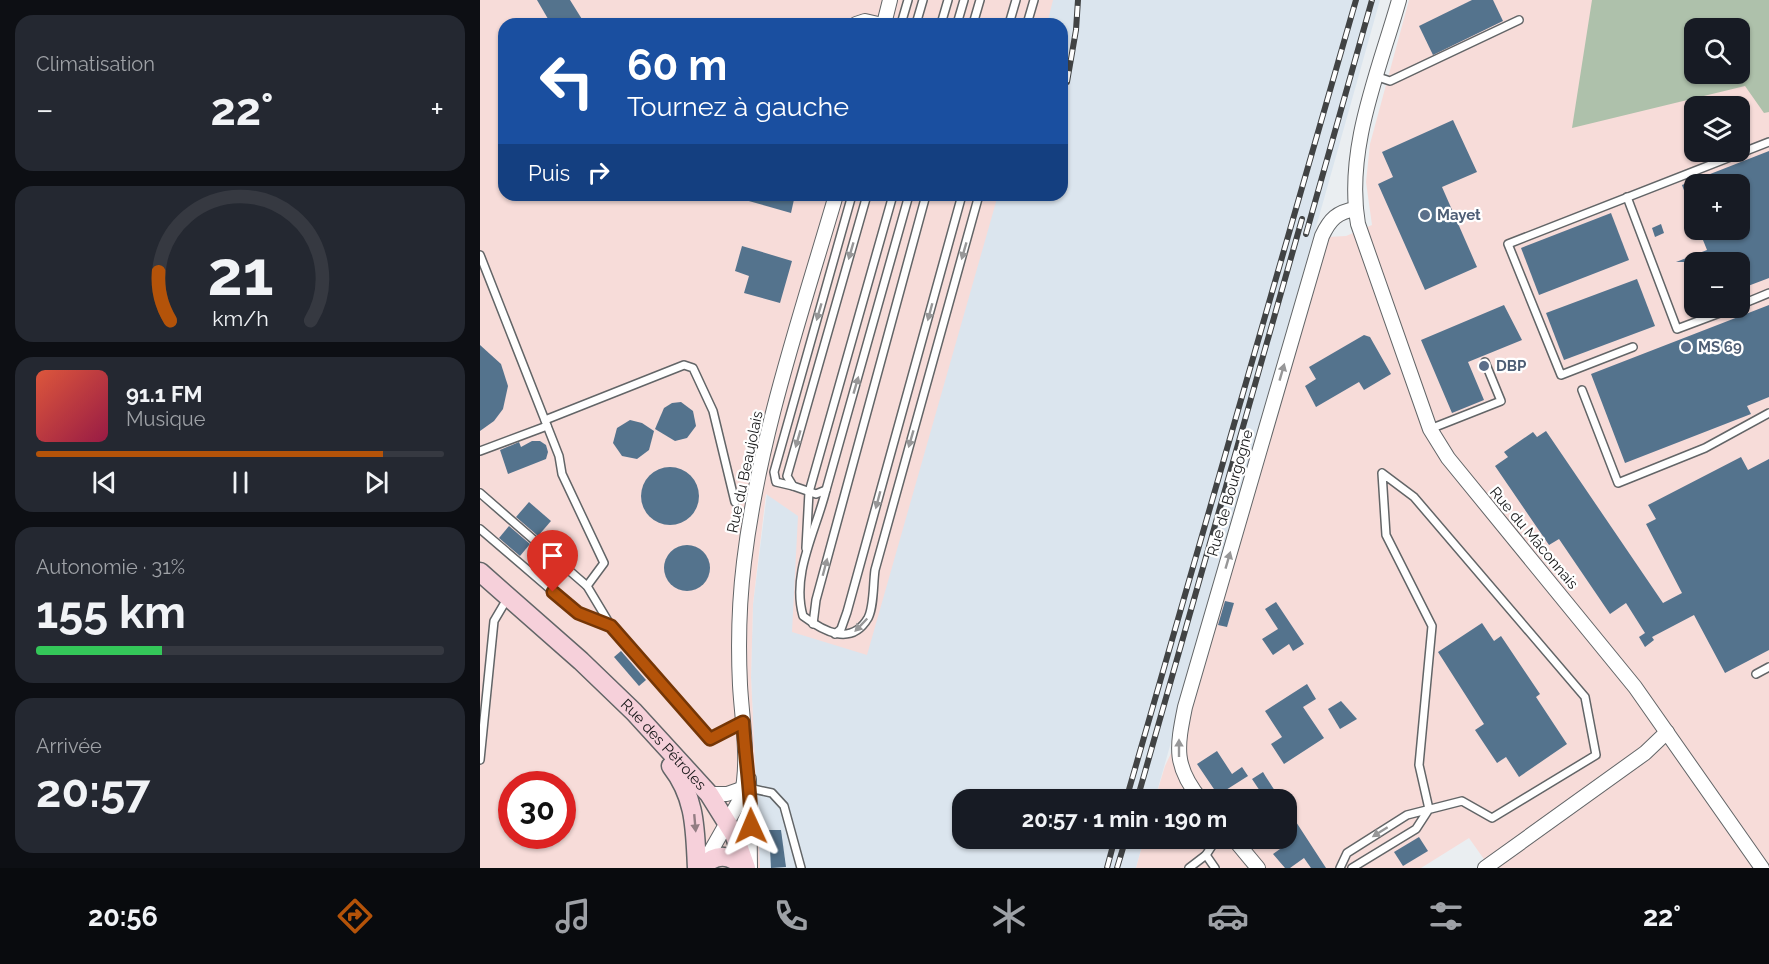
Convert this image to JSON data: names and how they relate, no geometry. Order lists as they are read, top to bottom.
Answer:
{
  "streets": {
    "main road": ["Rue des Pétroles"],
    "street": ["Rue du Beaujolais", "Rue de Bourgogne", "Rue du Mâconnais"]
  },
  "crossings": [
    ["Rue du Beaujolais", "Rue des Pétroles"],
    ["Rue de Bourgogne", "Rue du Mâconnais"]
  ],
  "one_way": ["Rue de Bourgogne"],
  "places": ["Mayet", "MS 69", "DBP"],
  "page": {
    "tile": [
      "Climatisation",
      ["Autonomie · 31%", "155 km"],
      ["Arrivée", "20:57"]
    ],
    "map_buttons": ["+", "−"],
    "turn": ["60 m", "Tournez à gauche"],
    "heat": ["−", "22°", "+"],
    "then": "Puis",
    "song": ["91.1 FM", "Musique"],
    "limit": "30",
    "trip": "20:57 · 1 min · 190 m",
    "tabs": ["20:56", "22°"],
    "gauge": ["21", "km/h"]
  }
}
